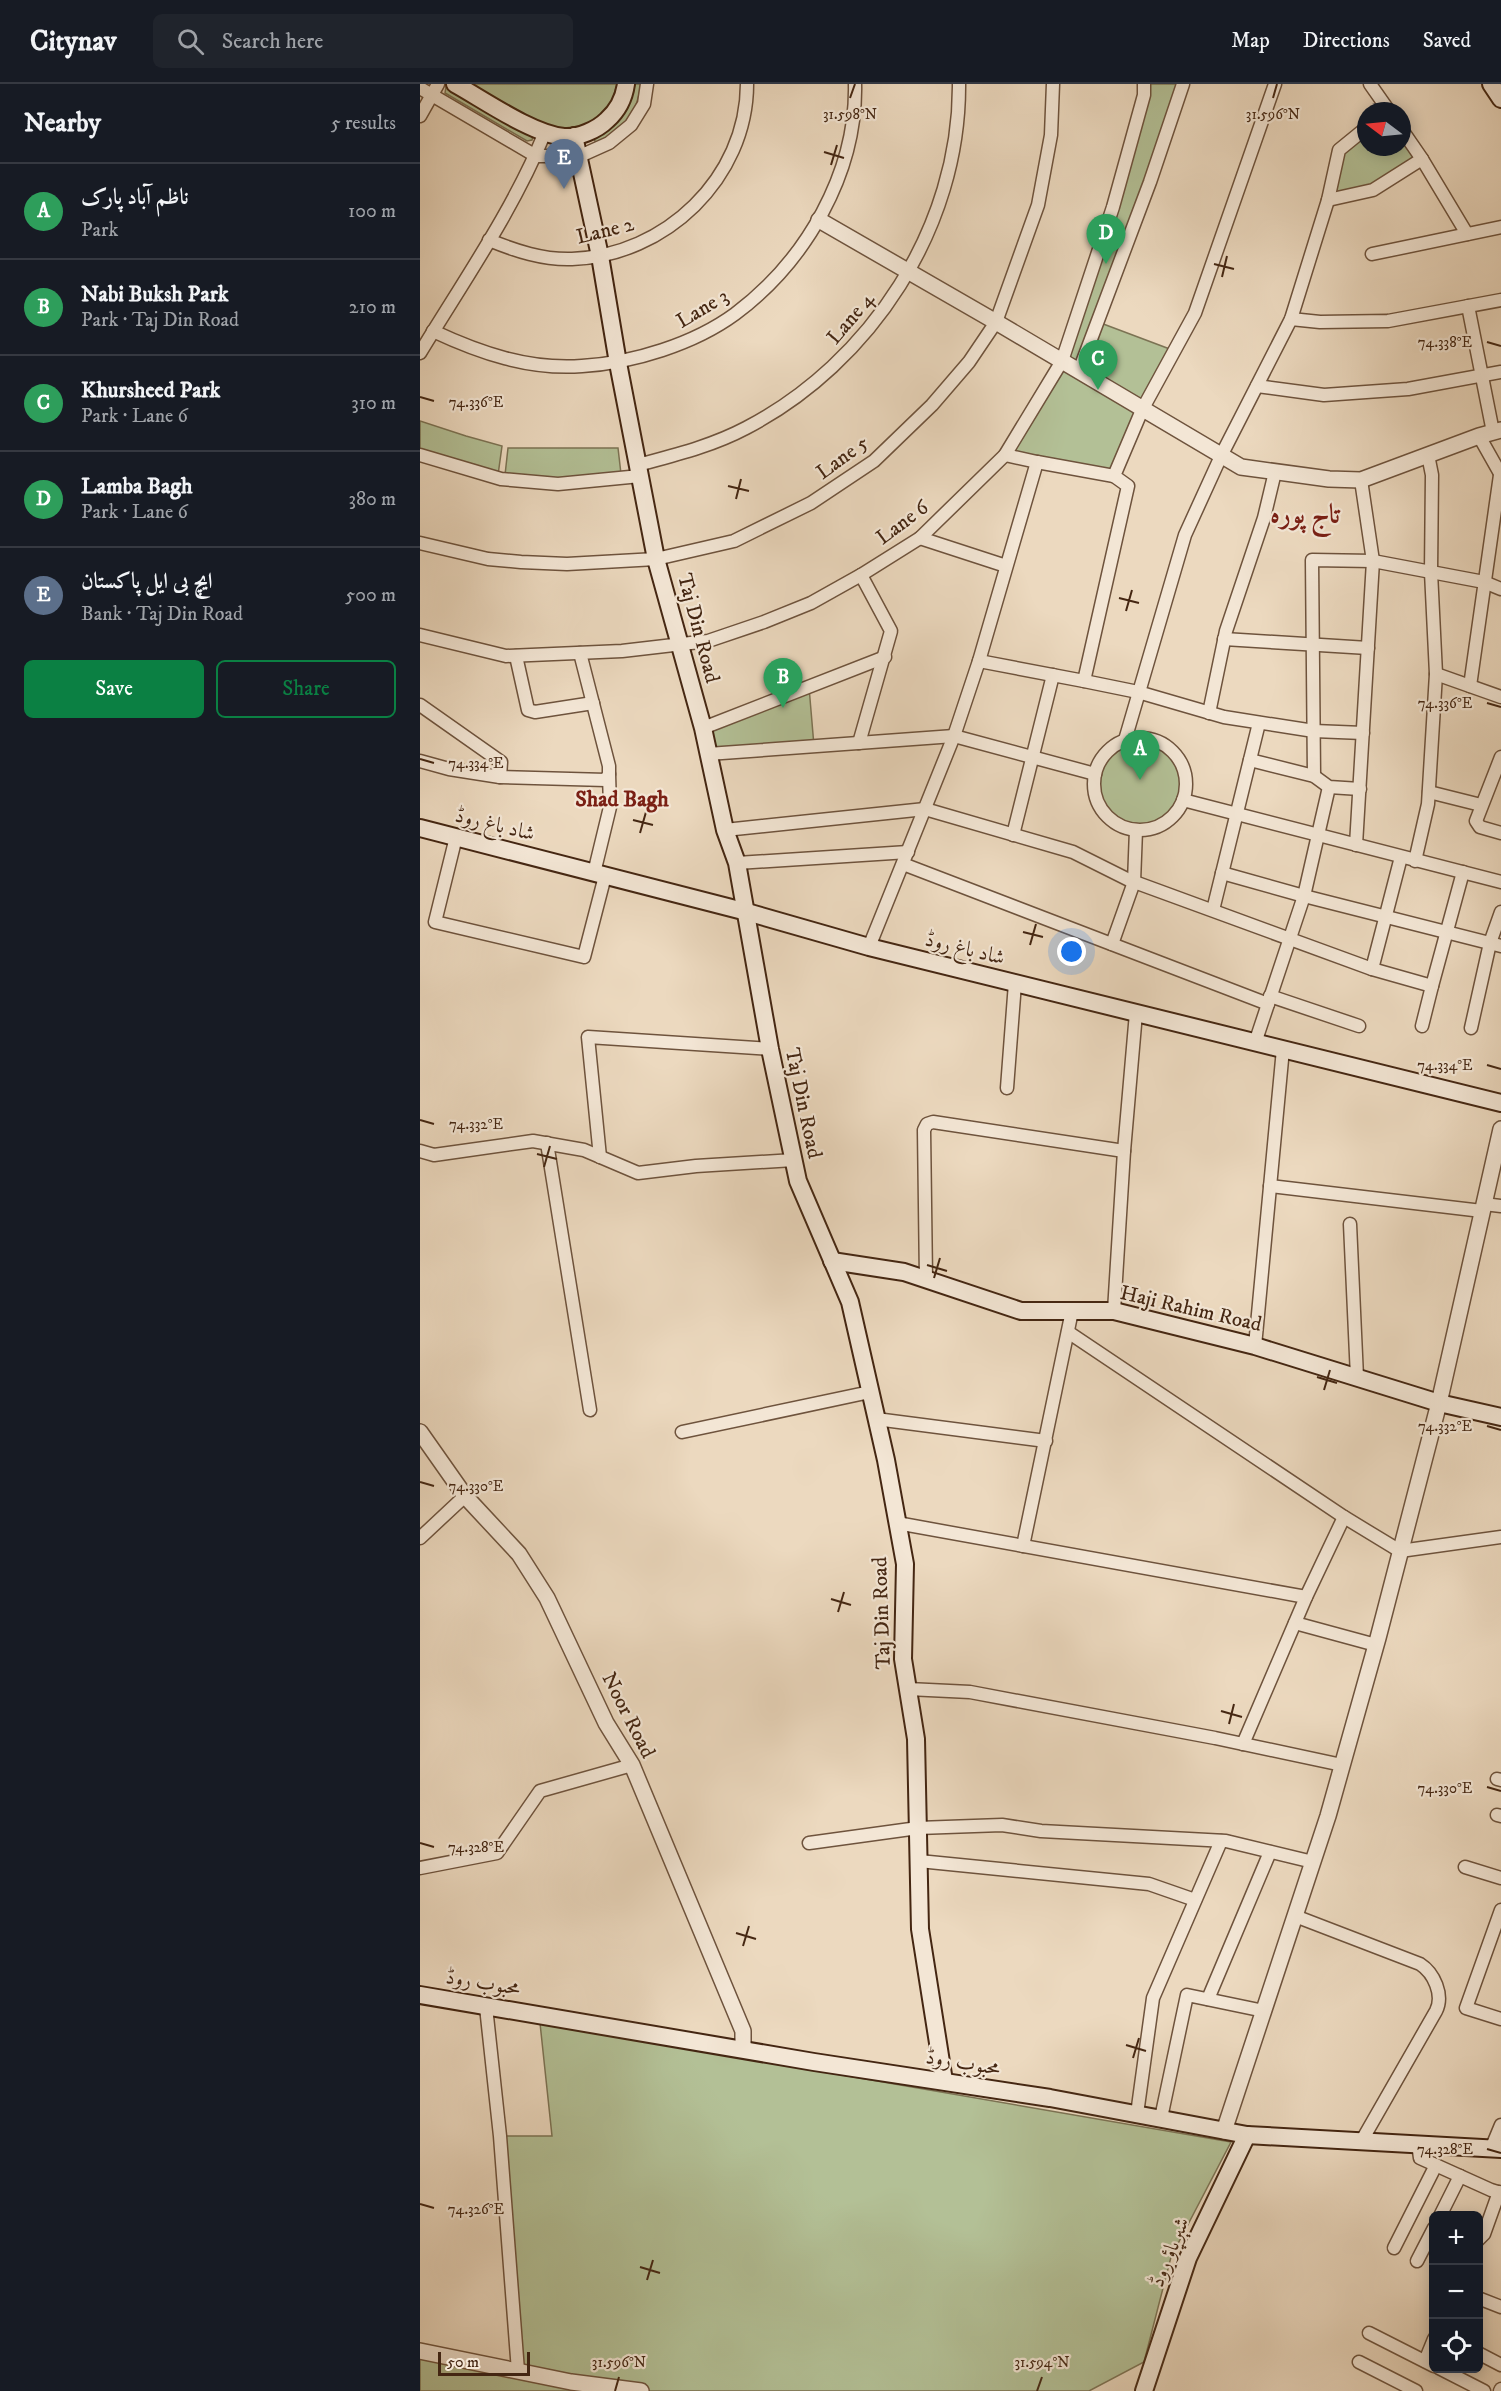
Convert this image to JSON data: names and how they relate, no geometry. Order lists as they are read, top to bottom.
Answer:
{
  "streets": {
    "main road": [
      "Taj Din Road",
      "شاد باغ روڈ",
      "Haji Rahim Road",
      "محبوب روڈ",
      "شېرپاؤ روڈ"
    ],
    "street": [
      "Lane 2",
      "Lane 3",
      "Lane 4",
      "Lane 5",
      "Lane 6",
      "Noor Road"
    ]
  },
  "crossings": [
    ["Lane 2", "Taj Din Road"],
    ["Lane 3", "Taj Din Road"],
    ["Lane 4", "Taj Din Road"],
    ["Lane 5", "Taj Din Road"],
    ["Lane 6", "Taj Din Road"],
    ["Taj Din Road", "شاد باغ روڈ"],
    ["Taj Din Road", "Haji Rahim Road"],
    ["Taj Din Road", "محبوب روڈ"],
    ["Noor Road", "محبوب روڈ"],
    ["محبوب روڈ", "شېرپاؤ روڈ"]
  ],
  "districts": ["تاج پورہ", "Shad Bagh"],
  "scale_bar": "50 m",
  "north": "left",
  "page": {
    "header": "Citynav",
    "search": "Search here",
    "nav": ["Map", "Directions", "Saved"],
    "heading": ["Nearby", "5 results"],
    "pins": [
      "E",
      "D",
      "C",
      "B",
      "A"
    ],
    "list": [
      {
        "mark": "A",
        "name": "ناظم آباد پارک",
        "note": "Park",
        "value": "100 m"
      },
      {
        "mark": "B",
        "name": "Nabi Buksh Park",
        "note": "Park · Taj Din Road",
        "value": "210 m"
      },
      {
        "mark": "C",
        "name": "Khursheed Park",
        "note": "Park · Lane 6",
        "value": "310 m"
      },
      {
        "mark": "D",
        "name": "Lamba Bagh",
        "note": "Park · Lane 6",
        "value": "380 m"
      },
      {
        "mark": "E",
        "name": "ایچ بی ایل پاکستان",
        "note": "Bank · Taj Din Road",
        "value": "500 m"
      }
    ],
    "buttons": ["Save", "Share"],
    "map_buttons": ["+", "−"],
    "scale": "50 m"
  },
  "coordinates": [
    "31.598°N",
    "31.596°N",
    "74.338°E",
    "74.336°E",
    "74.334°E",
    "74.332°E",
    "74.330°E",
    "74.328°E",
    "74.326°E",
    "31.594°N"
  ]
}
